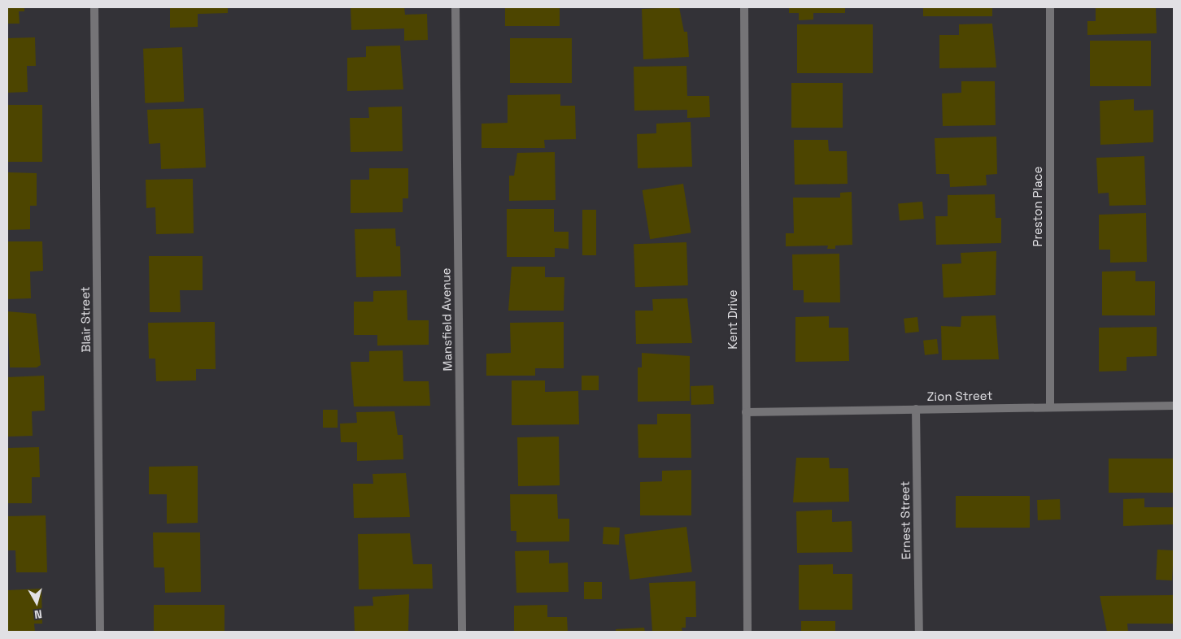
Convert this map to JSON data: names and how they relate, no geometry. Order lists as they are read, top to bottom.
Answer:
{
  "streets": {
    "street": [
      "Preston Place",
      "Blair Street",
      "Mansfield Avenue",
      "Kent Drive",
      "Zion Street",
      "Ernest Street"
    ]
  },
  "crossings": [
    ["Preston Place", "Zion Street"],
    ["Kent Drive", "Zion Street"],
    ["Zion Street", "Ernest Street"]
  ],
  "north": "bottom"
}
